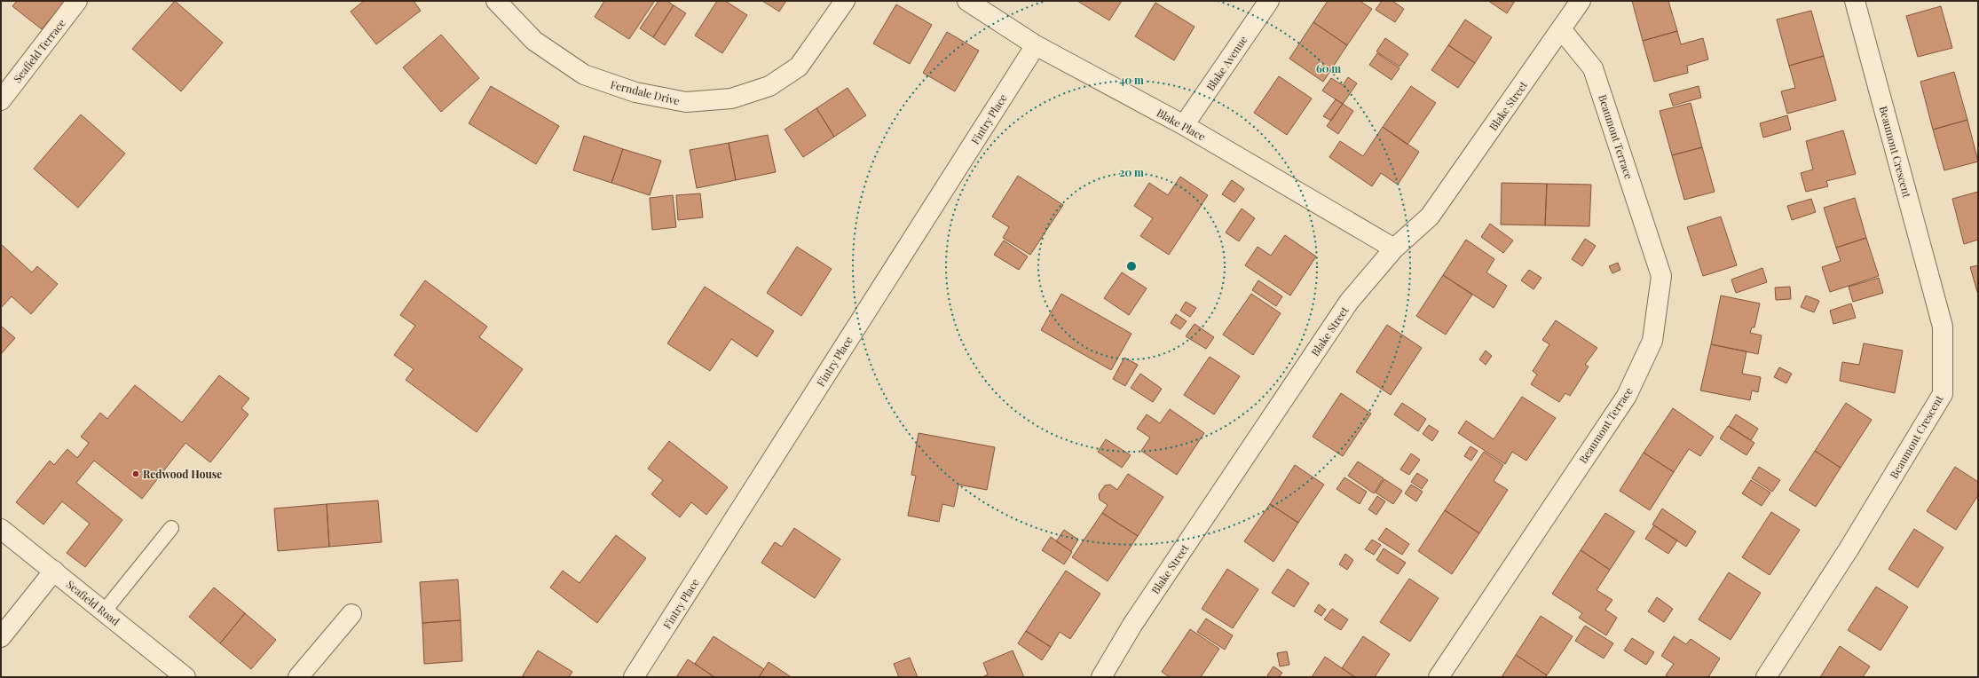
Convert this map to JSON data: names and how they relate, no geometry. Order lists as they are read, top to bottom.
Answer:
{
  "streets": {
    "street": [
      "Seafield Terrace",
      "Blake Avenue",
      "Ferndale Drive",
      "Blake Street",
      "Fintry Place",
      "Blake Place",
      "Beaumont Terrace",
      "Beaumont Crescent",
      "Seafield Road"
    ]
  },
  "crossings": [
    ["Blake Avenue", "Blake Place"],
    ["Blake Street", "Blake Place"],
    ["Blake Street", "Beaumont Terrace"],
    ["Fintry Place", "Blake Place"]
  ],
  "places": ["Redwood House"],
  "rings": ["60 m", "40 m", "20 m"]
}
